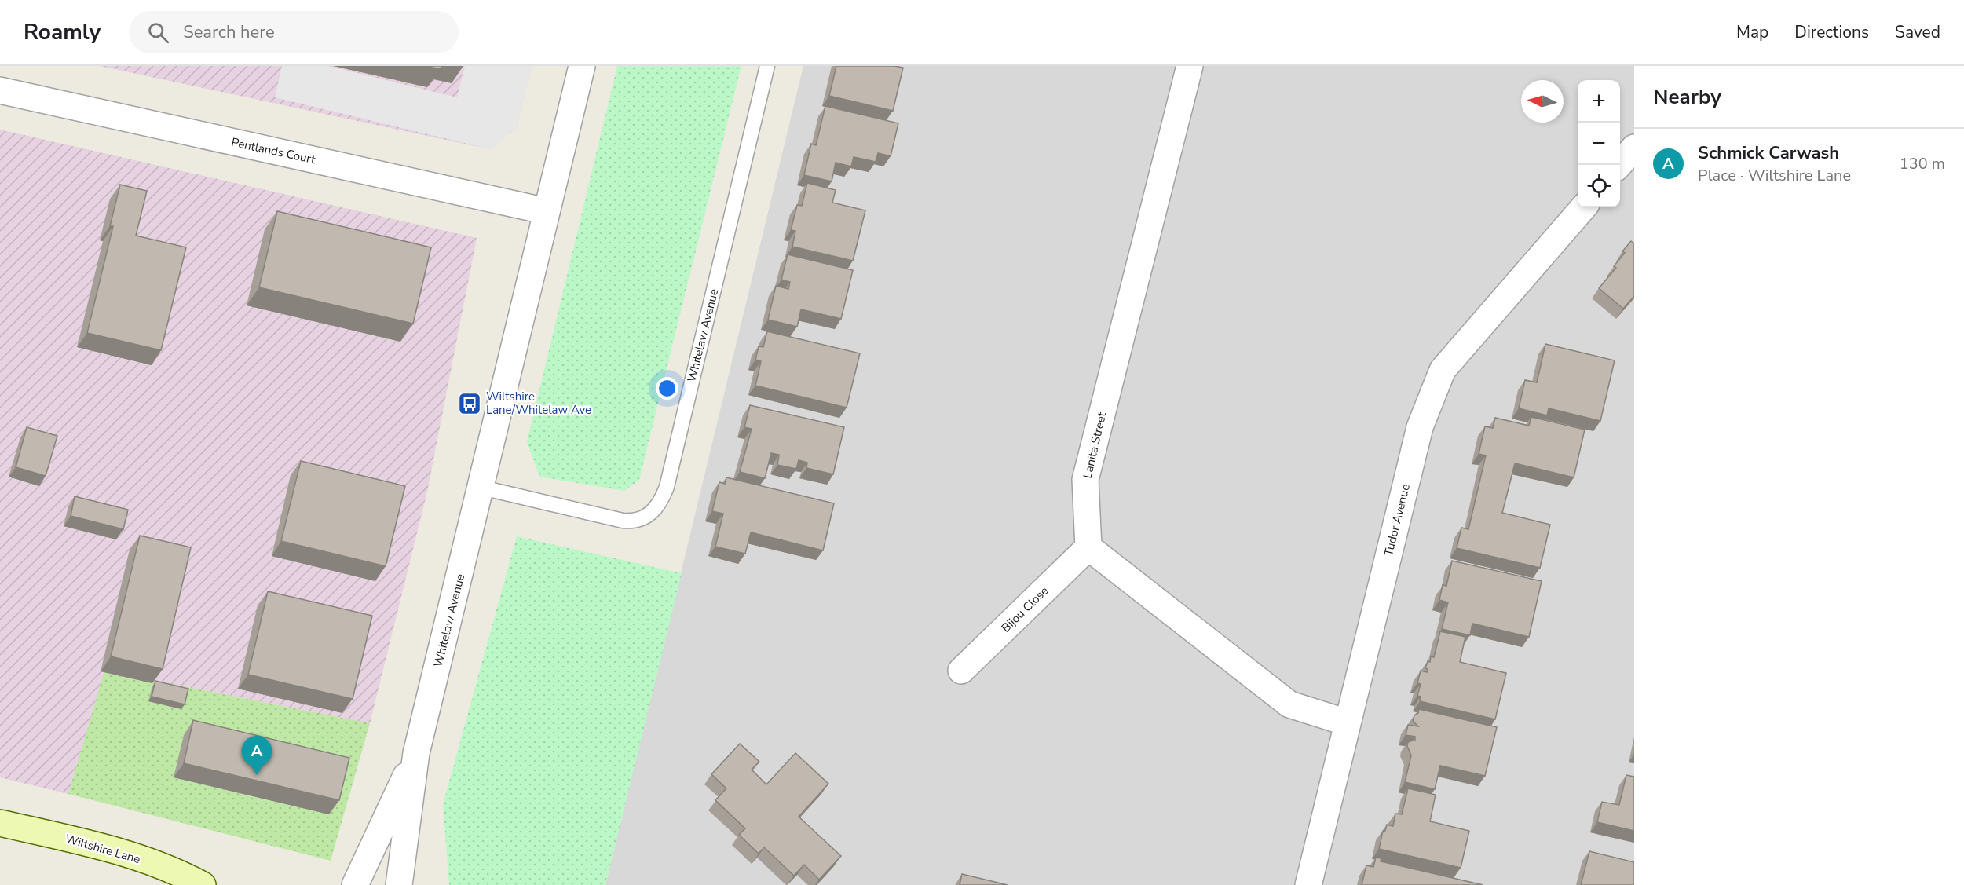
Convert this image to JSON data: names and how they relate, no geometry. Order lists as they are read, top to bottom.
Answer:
{
  "streets": {
    "main road": ["Wiltshire Lane"],
    "street": [
      "Pentlands Court",
      "Whitelaw Avenue",
      "Lanita Street",
      "Tudor Avenue",
      "Bijou Close"
    ]
  },
  "crossings": [
    ["Pentlands Court", "Whitelaw Avenue"],
    ["Lanita Street", "Bijou Close"]
  ],
  "places": {
    "bus stop": ["Wiltshire Lane/Whitelaw Ave"]
  },
  "north": "left",
  "page": {
    "header": "Roamly",
    "search": "Search here",
    "nav": ["Map", "Directions", "Saved"],
    "heading": "Nearby",
    "map_buttons": ["+", "−"],
    "list": [
      {
        "mark": "A",
        "name": "Schmick Carwash",
        "note": "Place · Wiltshire Lane",
        "value": "130 m"
      }
    ],
    "pins": "A"
  }
}
